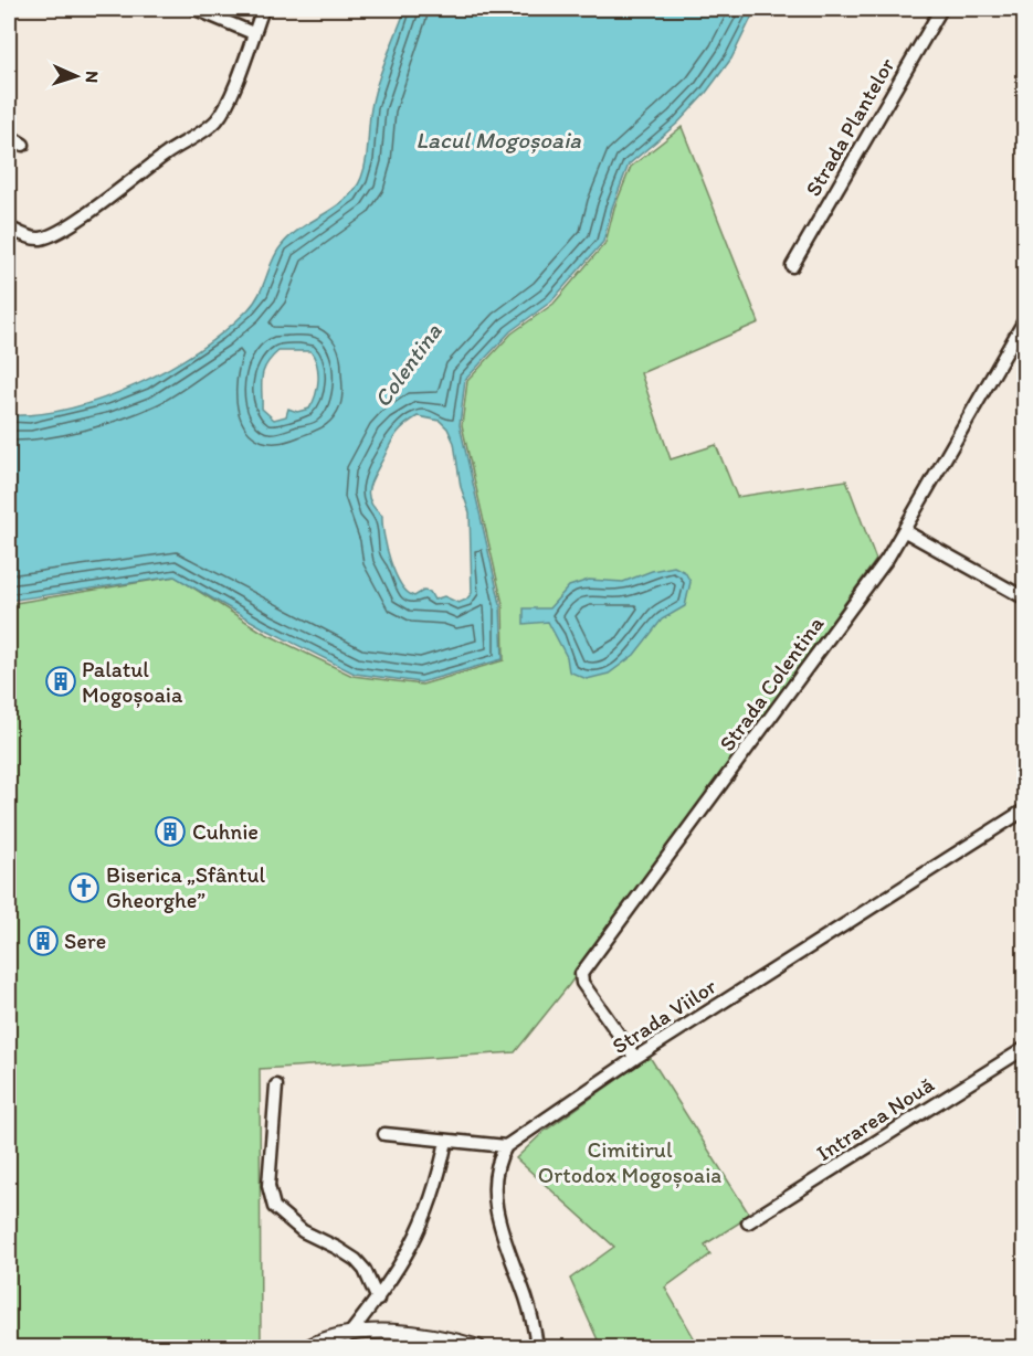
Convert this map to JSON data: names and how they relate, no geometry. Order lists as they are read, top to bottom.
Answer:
{
  "streets": {
    "street": [
      "Strada Plantelor",
      "Strada Colentina",
      "Strada Viilor",
      "Intrarea Nouă"
    ]
  },
  "crossings": [
    ["Strada Colentina", "Strada Viilor"]
  ],
  "water": ["Lacul Mogoșoaia", "Colentina"],
  "parks": ["Cimitirul Ortodox Mogoșoaia"],
  "places": {
    "building": ["Palatul Mogoșoaia", "Cuhnie", "Sere"],
    "church": ["Biserica „Sfântul Gheorghe”"]
  },
  "north": "right"
}
